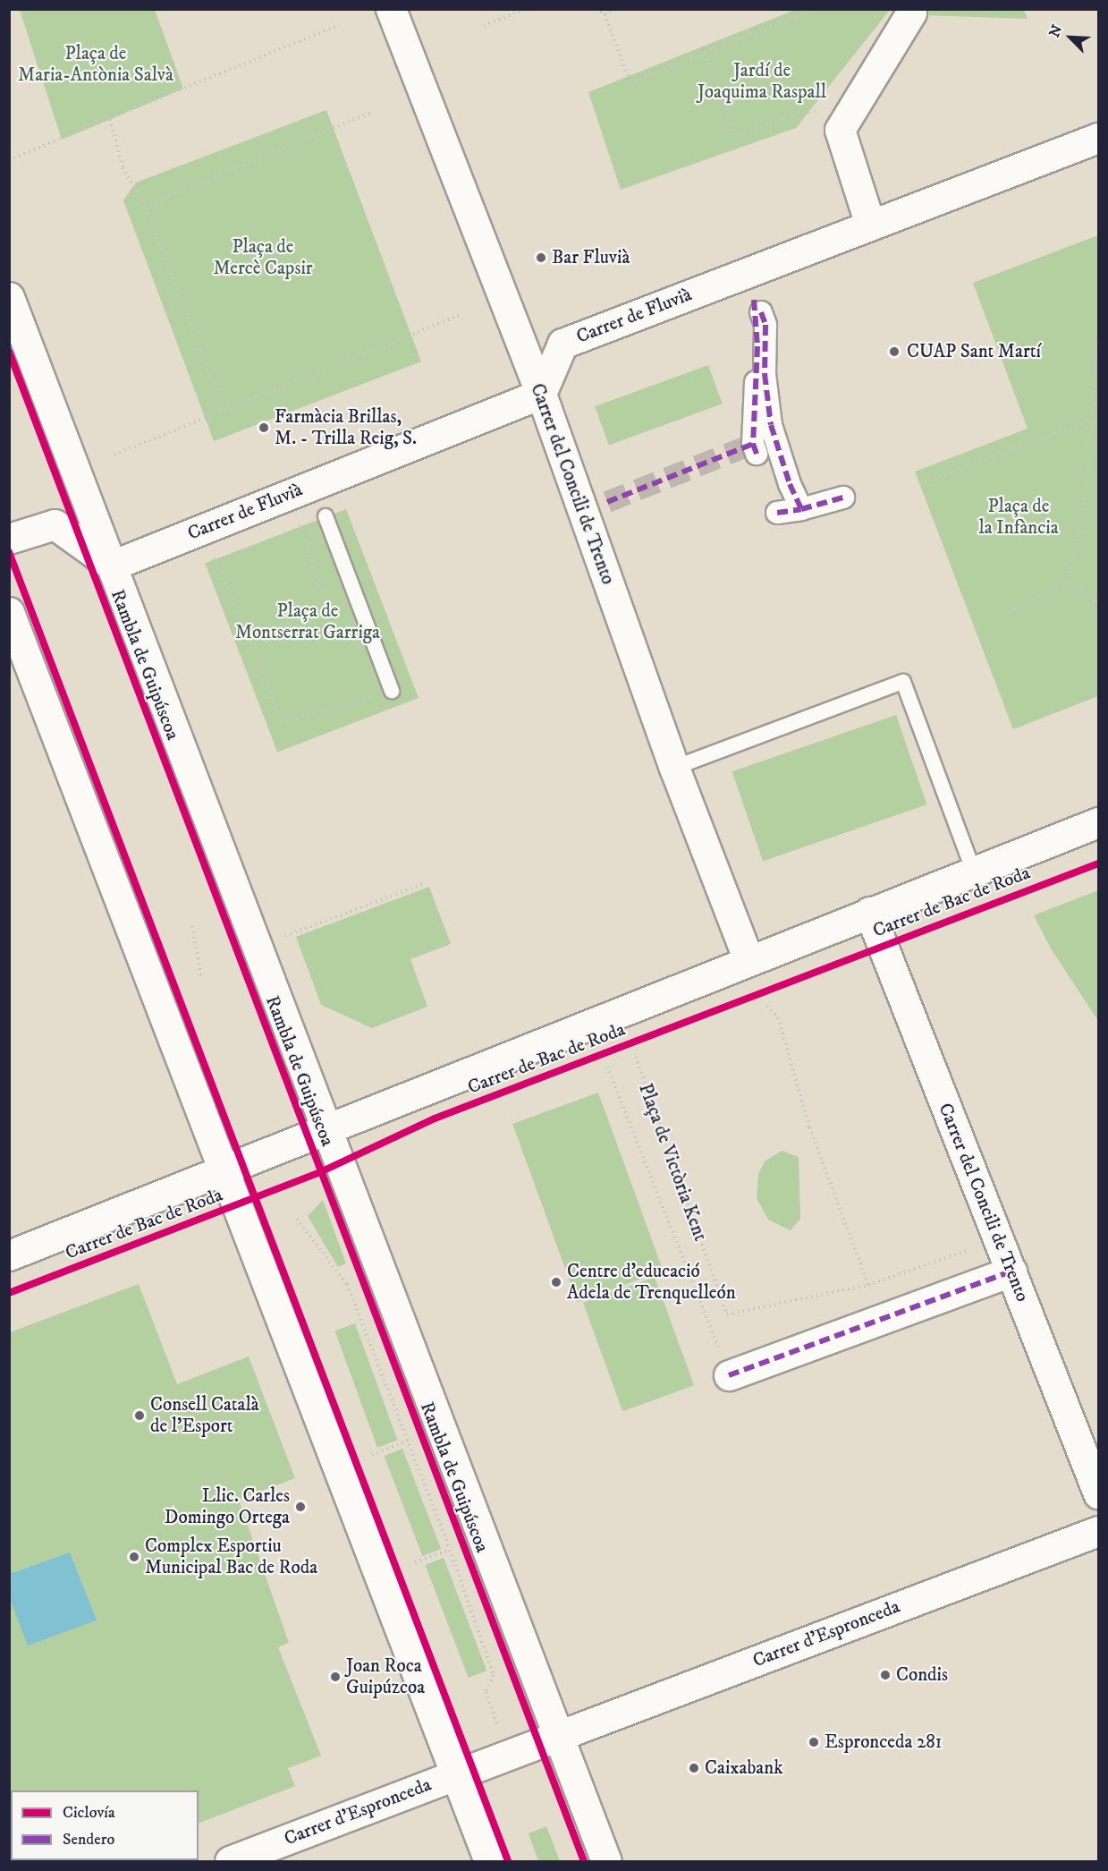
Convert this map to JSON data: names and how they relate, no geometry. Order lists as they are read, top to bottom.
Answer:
{
  "streets": {
    "street": [
      "Carrer de Fluvià",
      "Carrer del Concili de Trento",
      "Rambla de Guipúscoa",
      "Carrer de Bac de Roda",
      "Carrer d'Espronceda"
    ],
    "path": ["Plaça de Victòria Kent"]
  },
  "crossings": [
    ["Carrer de Fluvià", "Carrer del Concili de Trento"],
    ["Carrer de Fluvià", "Rambla de Guipúscoa"],
    ["Carrer del Concili de Trento", "Carrer de Bac de Roda"],
    ["Rambla de Guipúscoa", "Carrer de Bac de Roda"],
    ["Rambla de Guipúscoa", "Carrer d'Espronceda"]
  ],
  "parks": [
    "Plaça de Maria-Antònia Salvà",
    "Jardí de Joaquima Raspall",
    "Plaça de Mercè Capsir",
    "Plaça de la Infància",
    "Plaça de Montserrat Garriga"
  ],
  "places": [
    "Bar Fluvià",
    "CUAP Sant Martí",
    "Farmàcia Brillas, M. - Trilla Reig, S.",
    "Centre d'educació Adela de Trenquelleón",
    "Consell Català de l'Esport",
    "Llic. Carles Domingo Ortega",
    "Complex Esportiu Municipal Bac de Roda",
    "Condis",
    "Joan Roca Guipúzcoa",
    "Espronceda 281",
    "Caixabank"
  ],
  "legend": ["Ciclovía", "Sendero"],
  "north": "top left"
}
